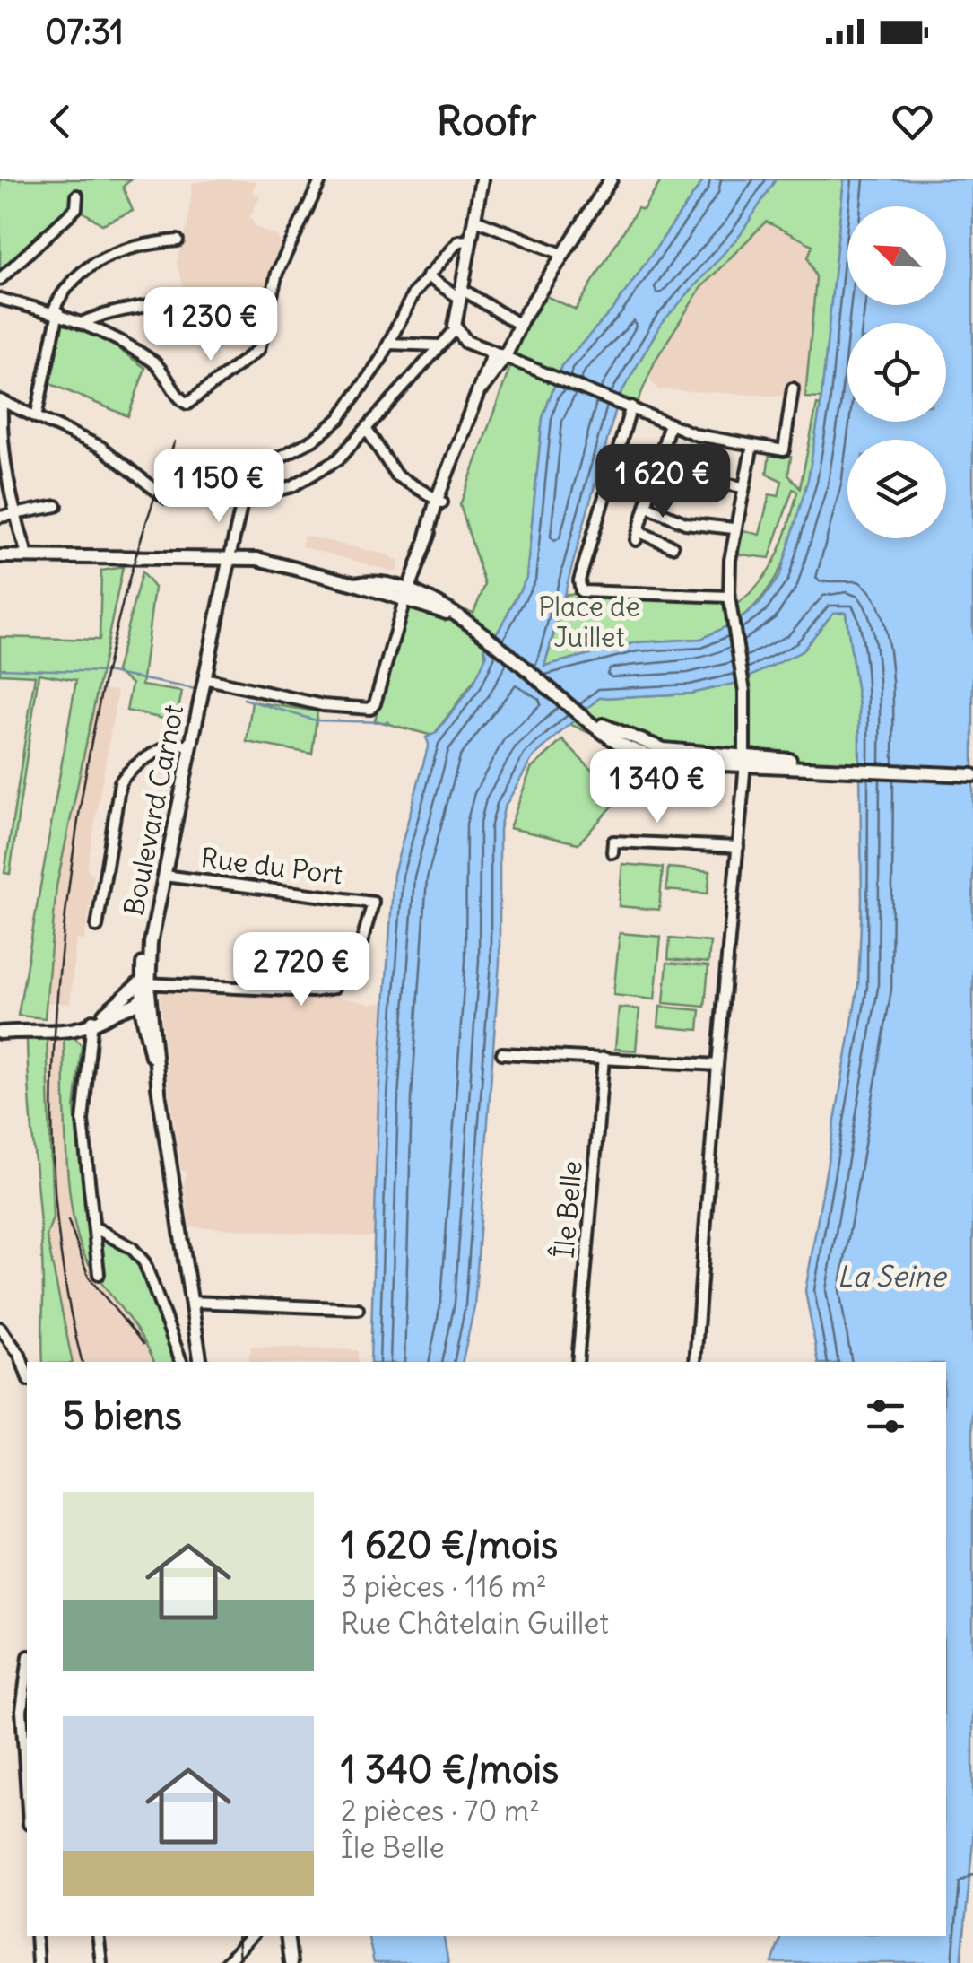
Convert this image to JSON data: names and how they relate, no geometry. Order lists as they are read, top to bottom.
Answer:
{
  "streets": {
    "main road": ["Boulevard Carnot"],
    "street": ["Rue du Port", "Île Belle"]
  },
  "crossings": [
    ["Boulevard Carnot", "Rue du Port"]
  ],
  "water": ["La Seine"],
  "parks": ["Place de Juillet"],
  "north": "top left",
  "page": {
    "status": "07:31",
    "header": "Roofr",
    "price": [
      "1 230 €",
      "1 620 €",
      "1 150 €",
      "1 340 €",
      "2 720 €"
    ],
    "heading": "5 biens",
    "list": [
      {
        "name": "1 620 €/mois",
        "note": "3 pièces · 116 m² · Rue Châtelain Guillet"
      },
      {
        "name": "1 340 €/mois",
        "note": "2 pièces · 70 m² · Île Belle"
      }
    ]
  }
}
